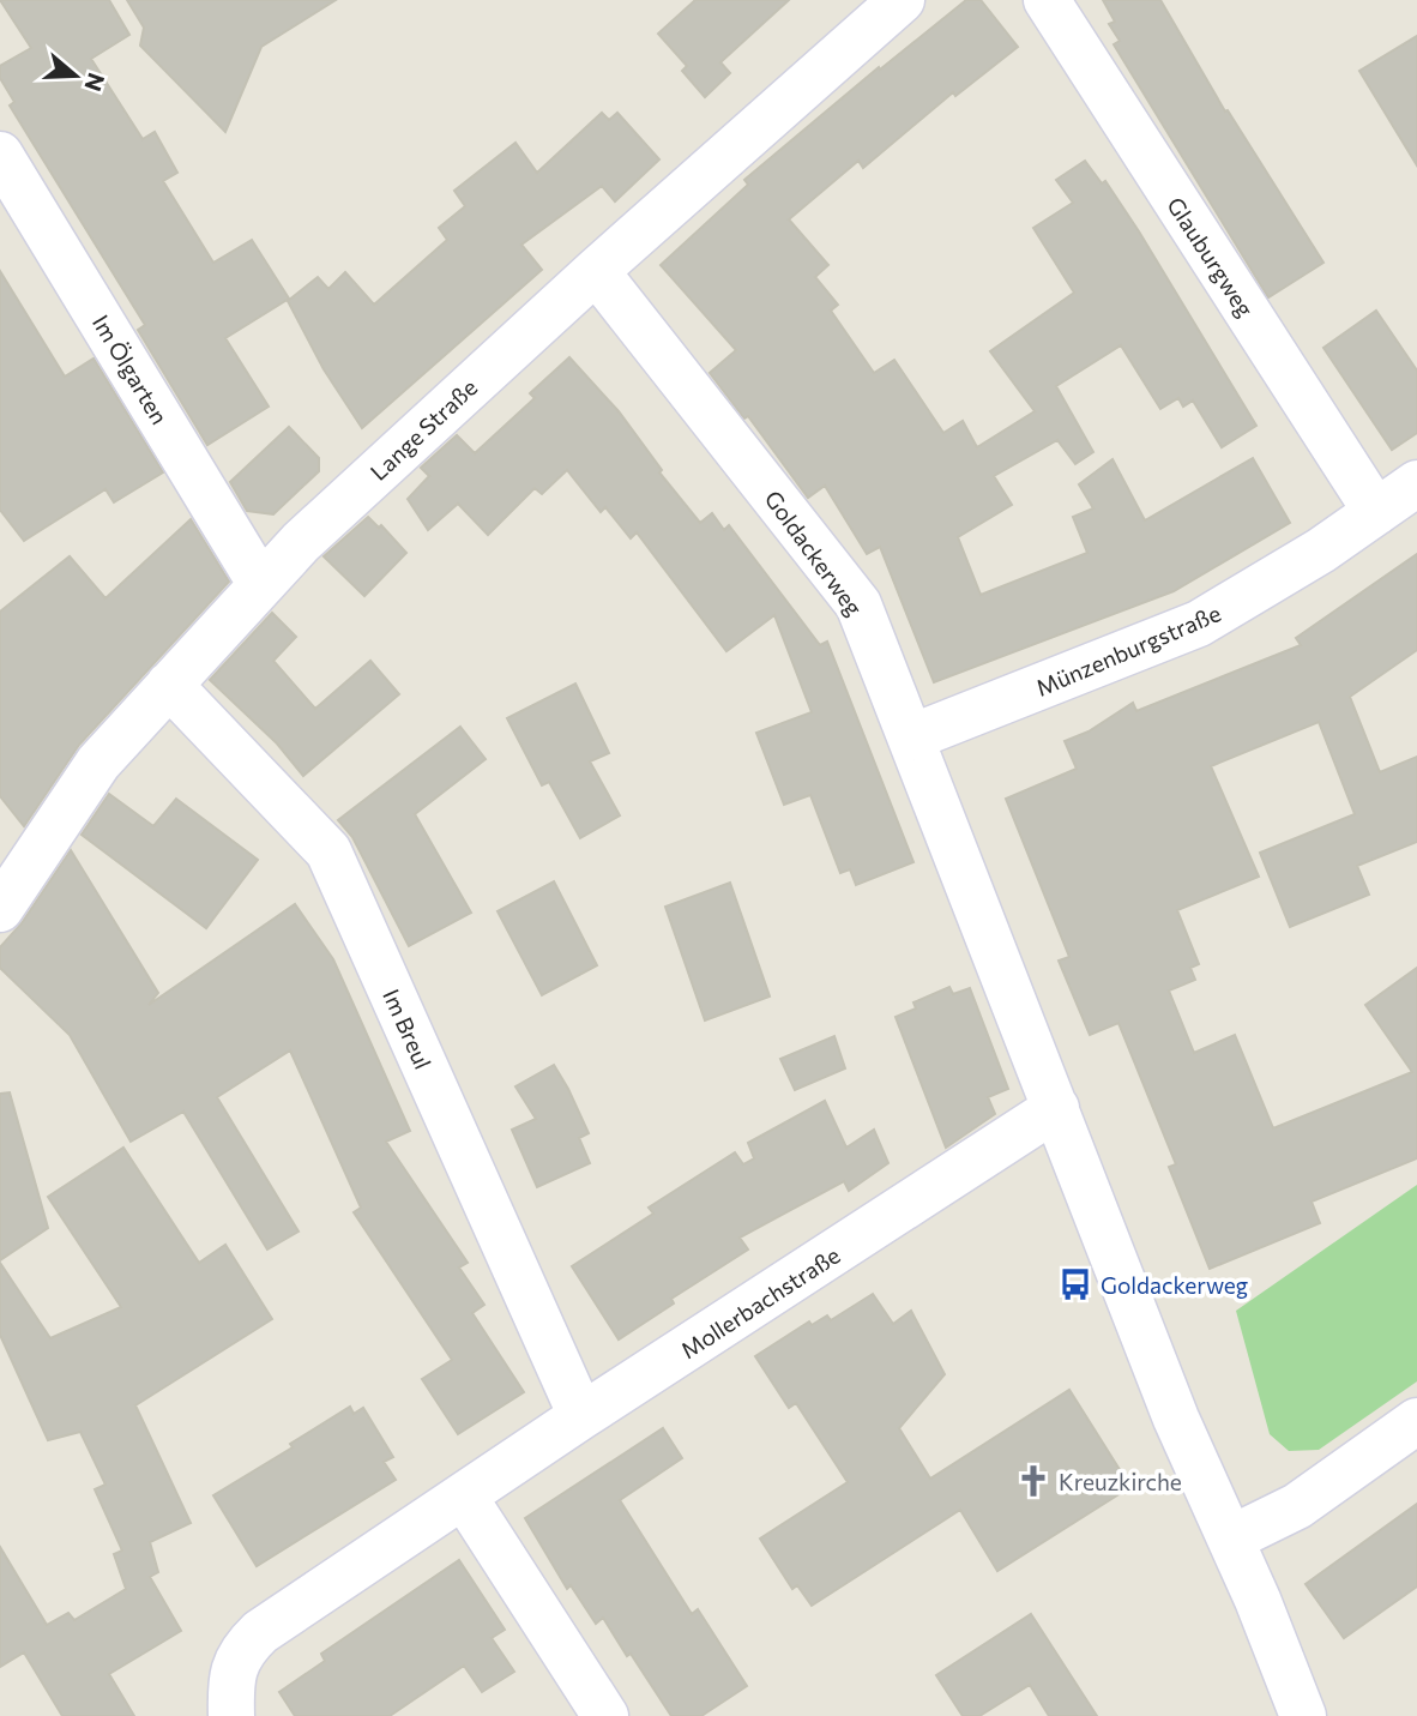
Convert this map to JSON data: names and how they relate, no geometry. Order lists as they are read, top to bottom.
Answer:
{
  "streets": {
    "street": [
      "Glauburgweg",
      "Im Ölgarten",
      "Lange Straße",
      "Goldackerweg",
      "Münzenburgstraße",
      "Im Breul",
      "Mollerbachstraße"
    ]
  },
  "crossings": [
    ["Glauburgweg", "Münzenburgstraße"],
    ["Im Ölgarten", "Lange Straße"],
    ["Lange Straße", "Goldackerweg"],
    ["Lange Straße", "Im Breul"],
    ["Goldackerweg", "Münzenburgstraße"],
    ["Goldackerweg", "Mollerbachstraße"],
    ["Im Breul", "Mollerbachstraße"]
  ],
  "places": {
    "bus stop": ["Goldackerweg"],
    "church": ["Kreuzkirche"]
  },
  "north": "right"
}
